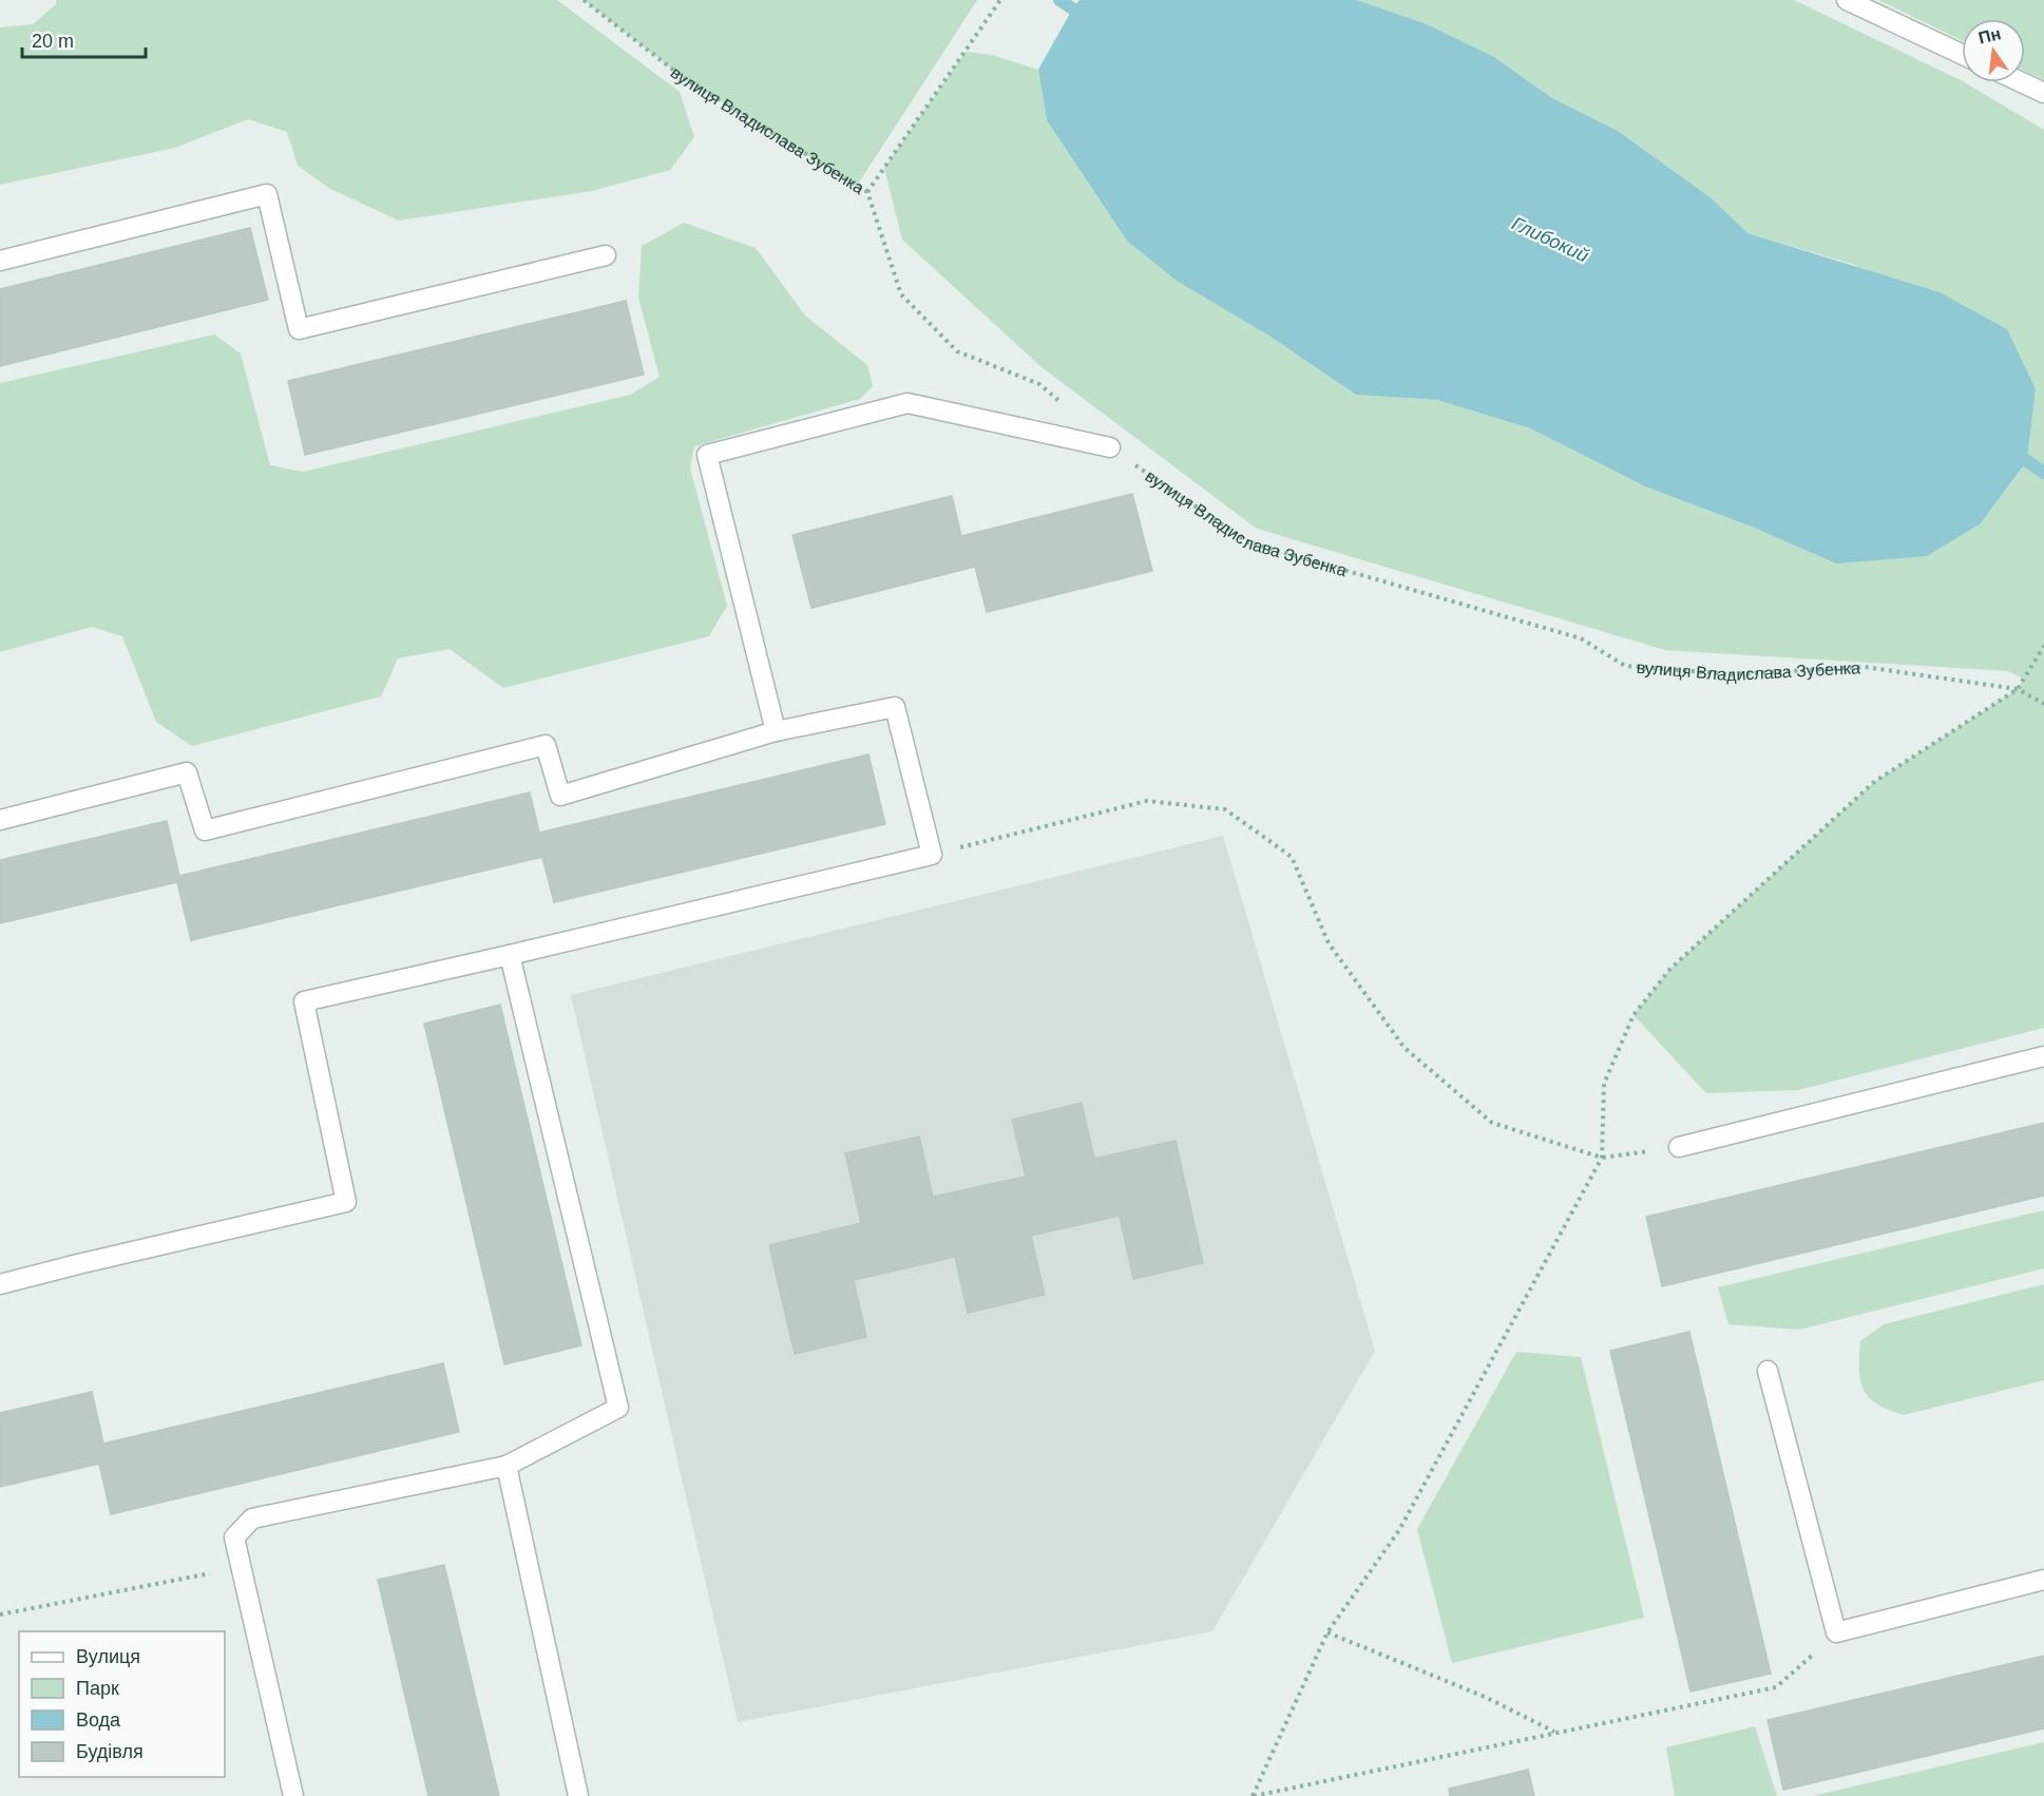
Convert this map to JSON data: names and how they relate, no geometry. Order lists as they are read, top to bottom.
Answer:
{
  "streets": {
    "path": ["вулиця Владислава Зубенка"]
  },
  "water": ["Глибокий"],
  "legend": [
    "Вулиця",
    "Парк",
    "Вода",
    "Будівля"
  ],
  "scale_bar": "20 m",
  "north": "top"
}
